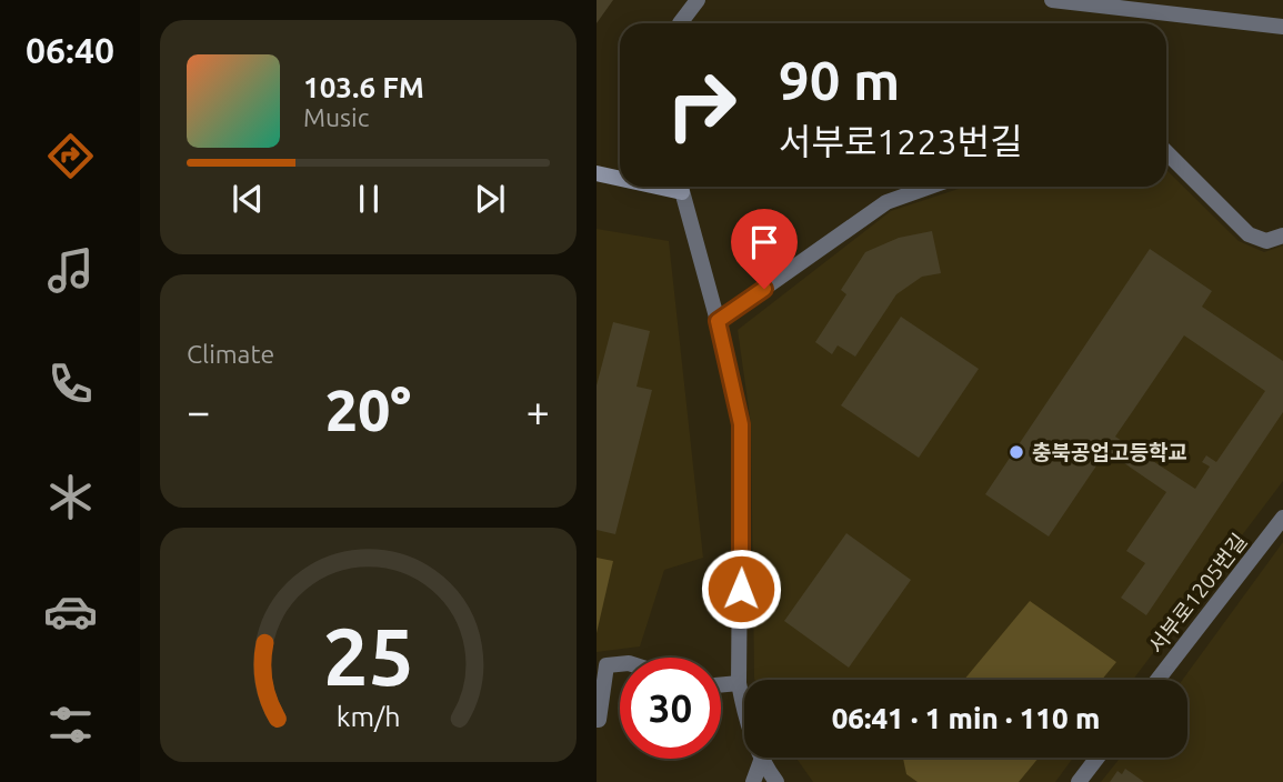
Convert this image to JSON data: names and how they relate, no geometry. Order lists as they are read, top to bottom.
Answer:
{
  "streets": {
    "street": ["서부로1205번길"]
  },
  "places": ["충북공업고등학교"],
  "page": {
    "tabs": "06:40",
    "turn": ["90 m", "서부로1223번길"],
    "song": ["103.6 FM", "Music"],
    "tile": "Climate",
    "heat": ["−", "20°", "+"],
    "limit": "30",
    "trip": "06:41 · 1 min · 110 m",
    "gauge": ["25", "km/h"]
  }
}
